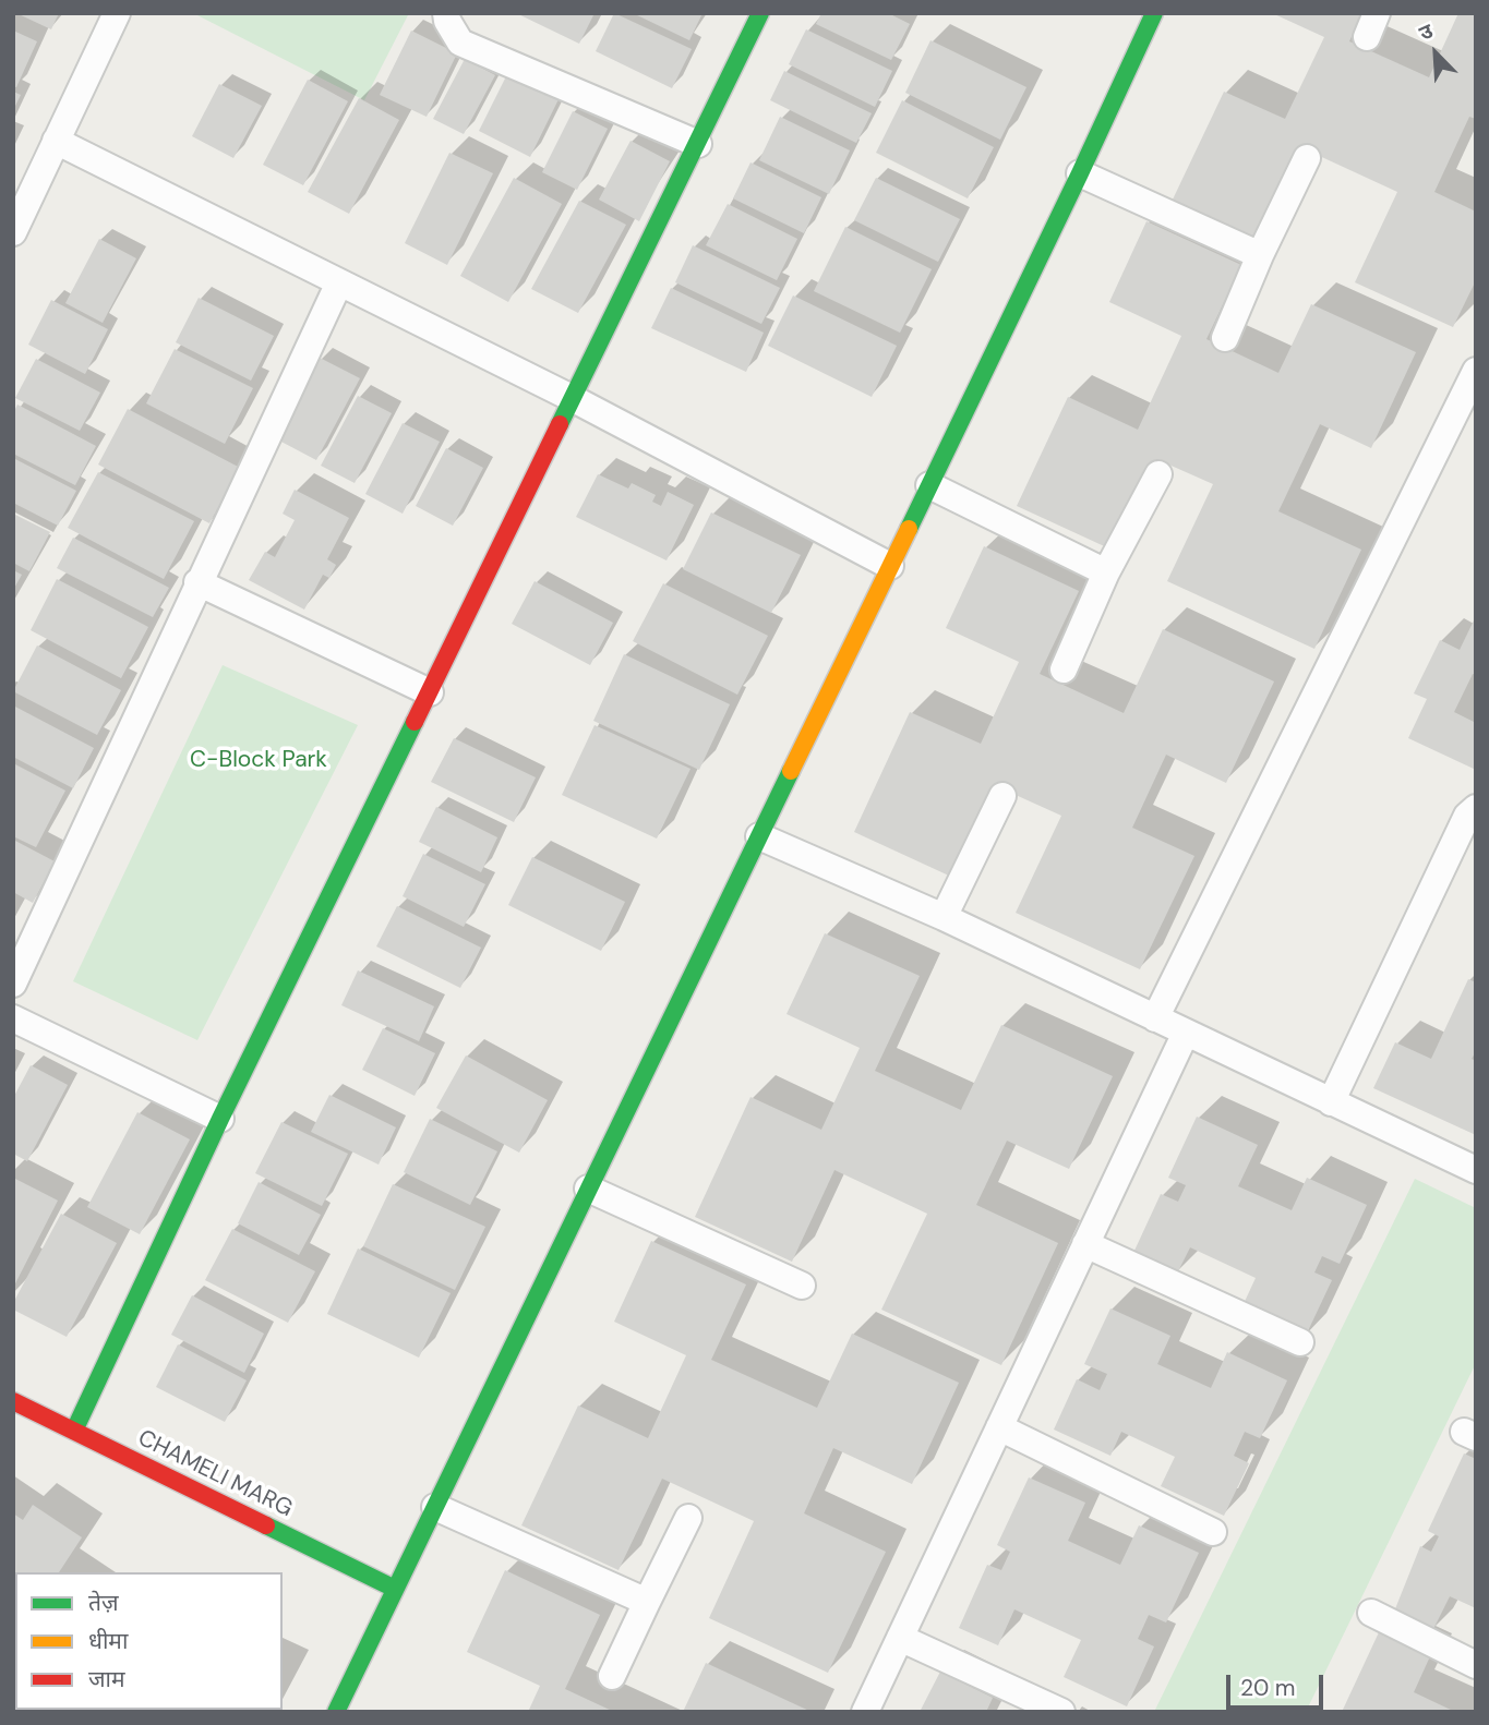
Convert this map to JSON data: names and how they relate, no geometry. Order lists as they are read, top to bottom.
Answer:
{
  "streets": {
    "street": ["CHAMELI MARG"]
  },
  "parks": ["C-Block Park"],
  "legend": ["तेज़", "धीमा", "जाम"],
  "scale_bar": "20 m",
  "north": "top left"
}
